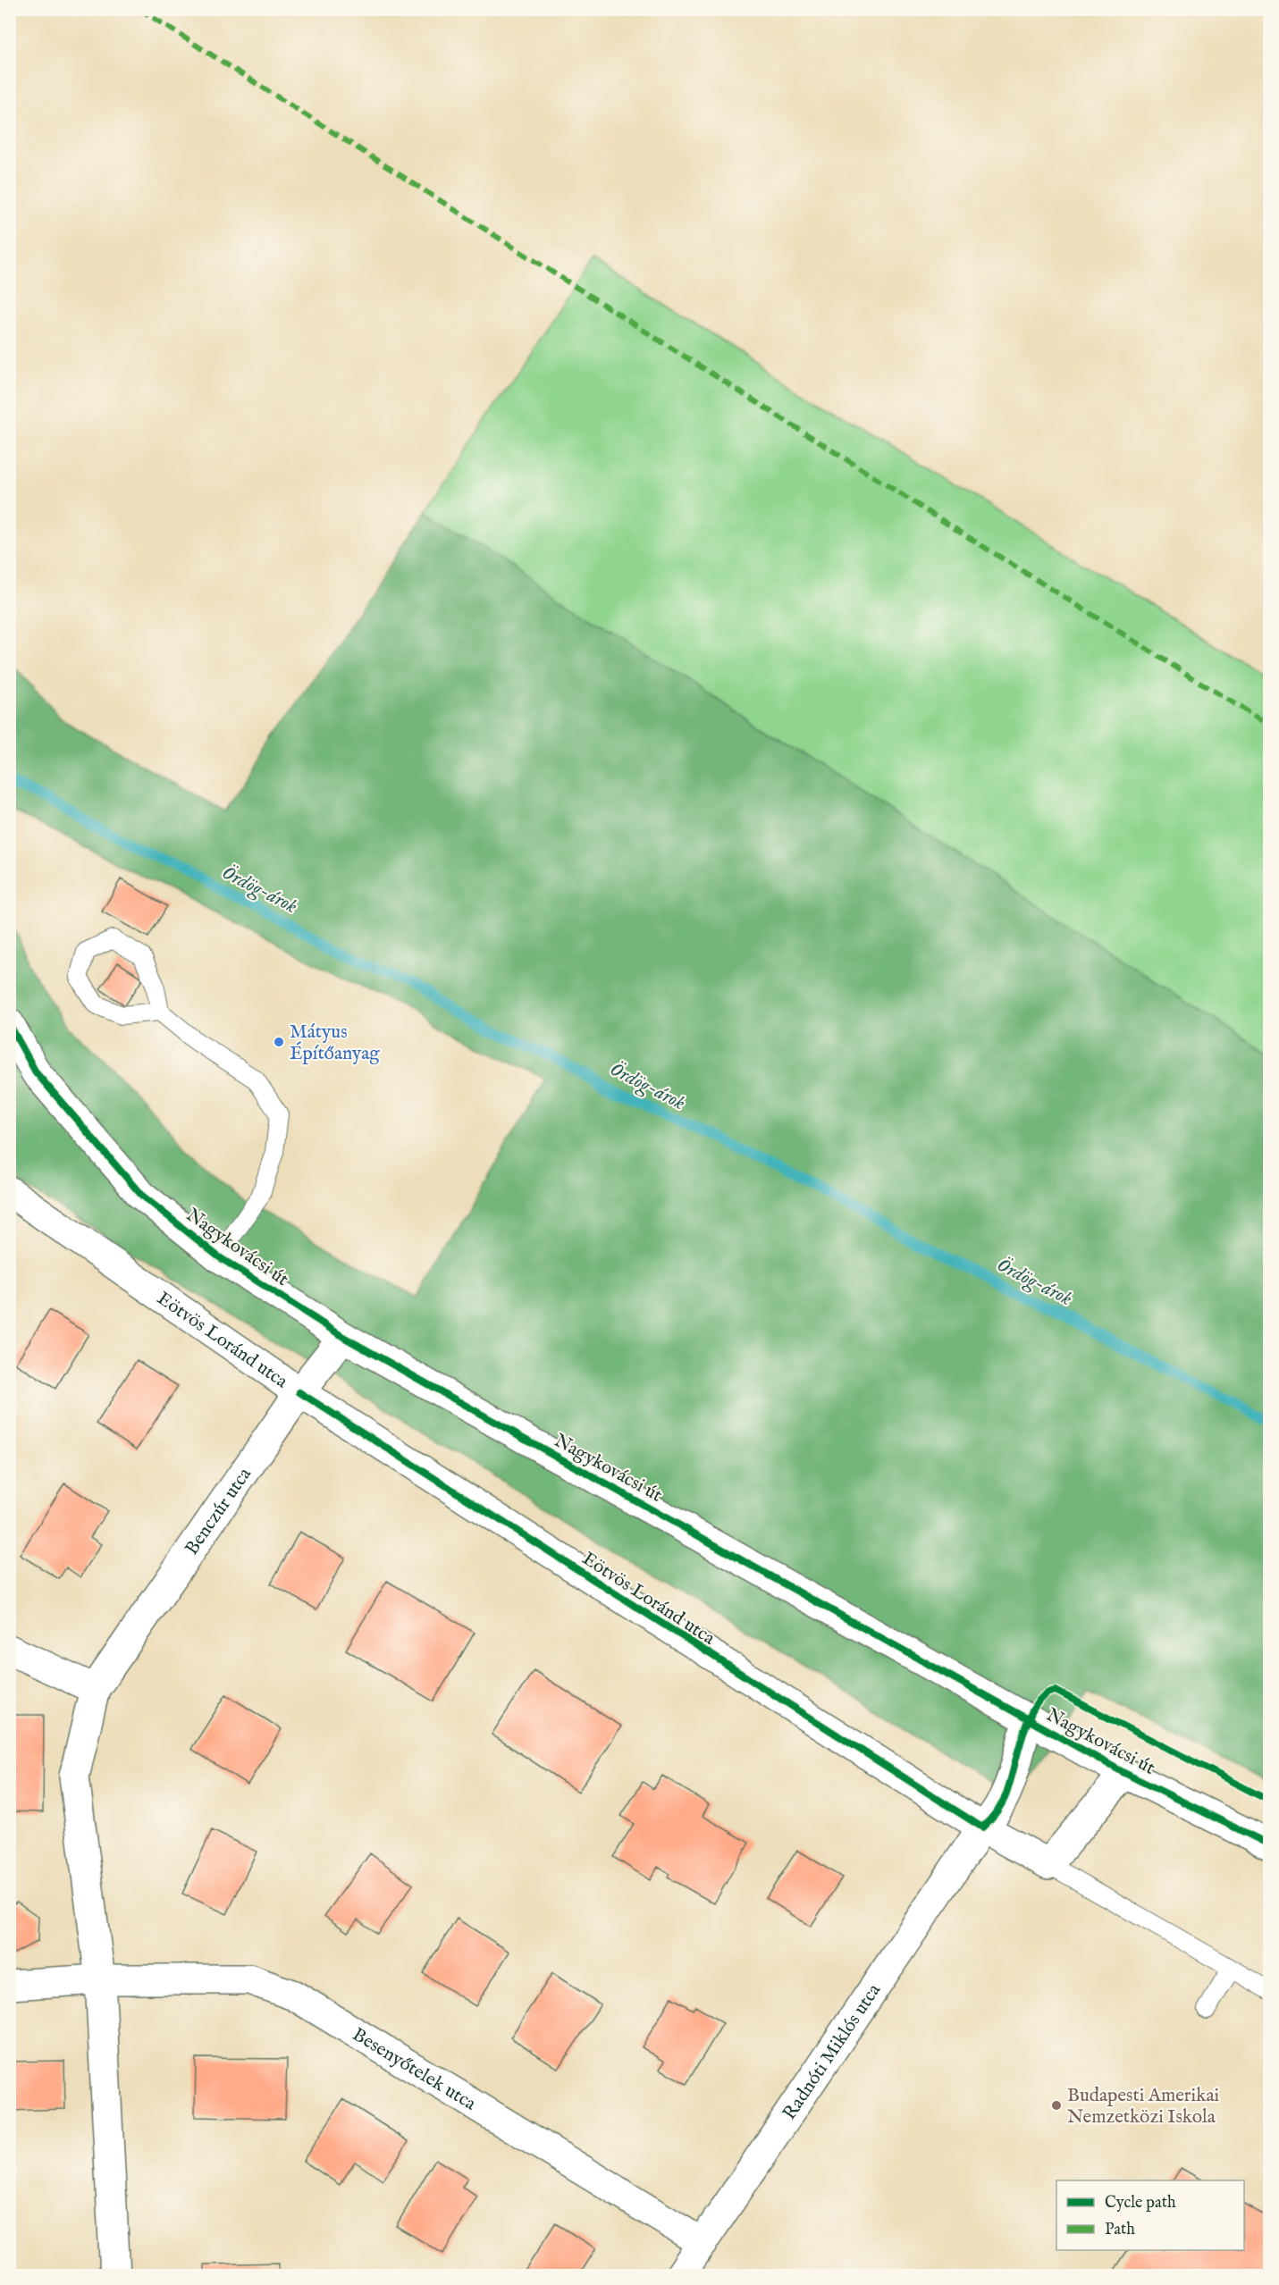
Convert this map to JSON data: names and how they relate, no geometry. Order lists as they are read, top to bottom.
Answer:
{
  "streets": {
    "street": [
      "Nagykovácsi út",
      "Eötvös Loránd utca",
      "Benczúr utca",
      "Radnóti Miklós utca",
      "Besenyőtelek utca"
    ]
  },
  "crossings": [
    ["Nagykovácsi út", "Benczúr utca"],
    ["Nagykovácsi út", "Radnóti Miklós utca"],
    ["Eötvös Loránd utca", "Benczúr utca"],
    ["Eötvös Loránd utca", "Radnóti Miklós utca"],
    ["Radnóti Miklós utca", "Besenyőtelek utca"]
  ],
  "water": ["Ördög-árok"],
  "places": ["Mátyus Építőanyag", "Budapesti Amerikai Nemzetközi Iskola"],
  "legend": ["Cycle path", "Path"]
}
